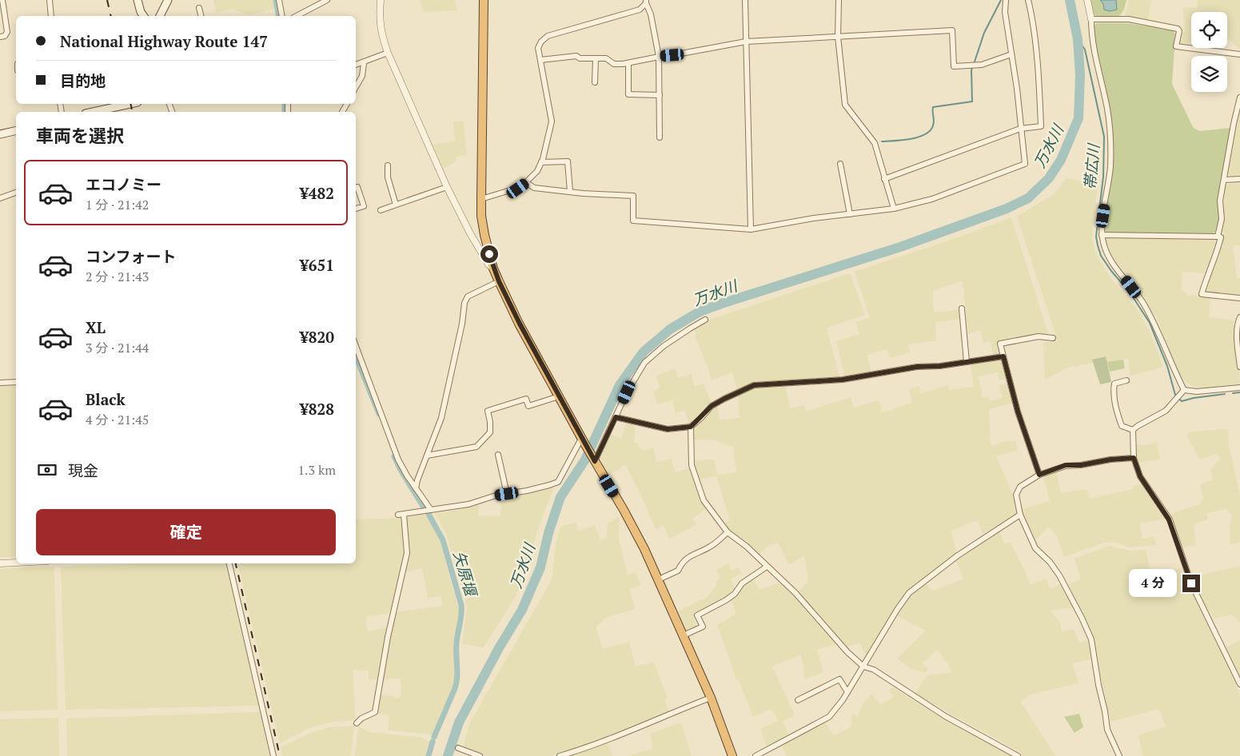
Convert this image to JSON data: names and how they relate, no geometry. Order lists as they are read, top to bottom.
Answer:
{
  "water": ["万水川", "帯広川", "矢原堰"],
  "page": {
    "banner": ["National Highway Route 147", "目的地"],
    "heading": "車両を選択",
    "list": [
      {
        "name": "エコノミー",
        "note": "1 分 · 21:42",
        "value": "¥482"
      },
      {
        "name": "コンフォート",
        "note": "2 分 · 21:43",
        "value": "¥651"
      },
      {
        "name": "XL",
        "note": "3 分 · 21:44",
        "value": "¥820"
      },
      {
        "name": "Black",
        "note": "4 分 · 21:45",
        "value": "¥828"
      }
    ],
    "pay": ["現金", "1.3 km"],
    "buttons": "確定",
    "bubble": "4 分"
  }
}
